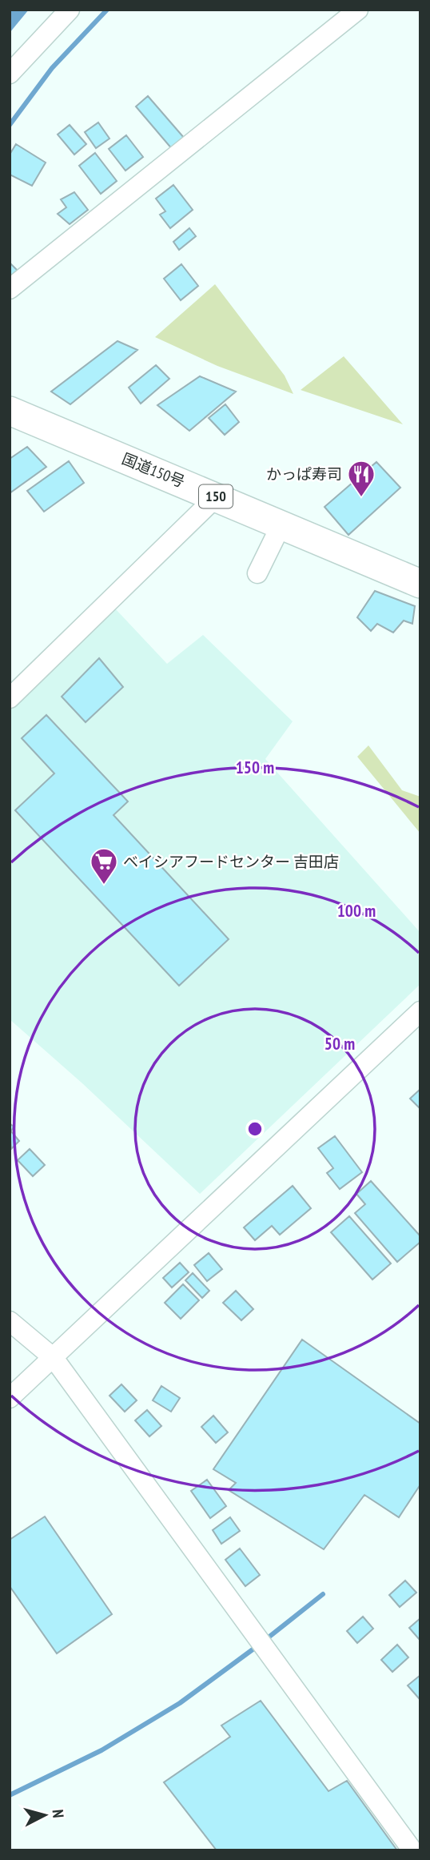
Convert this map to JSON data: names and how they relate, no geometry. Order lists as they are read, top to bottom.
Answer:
{
  "streets": {
    "highway": ["国道150号", "150"]
  },
  "places": {
    "restaurant": ["かっぱ寿司"],
    "supermarket": ["ベイシアフードセンター 吉田店"]
  },
  "north": "right",
  "rings": ["150 m", "100 m", "50 m"]
}
